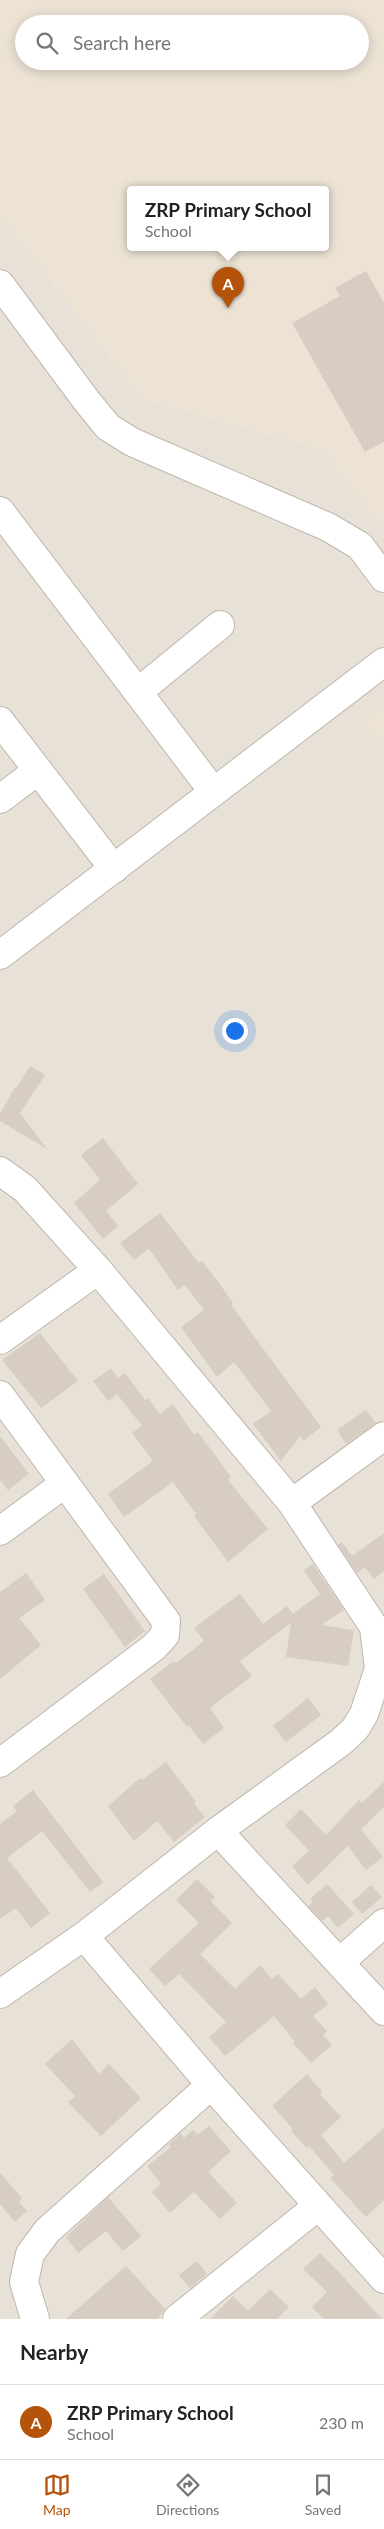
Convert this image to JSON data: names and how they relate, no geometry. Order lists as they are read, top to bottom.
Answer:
{
  "page": {
    "search": "Search here",
    "popup": ["ZRP Primary School", "School"],
    "pins": "A",
    "heading": "Nearby",
    "list": [
      {
        "mark": "A",
        "name": "ZRP Primary School",
        "note": "School",
        "value": "230 m"
      }
    ],
    "nav": ["Map", "Directions", "Saved"]
  }
}
